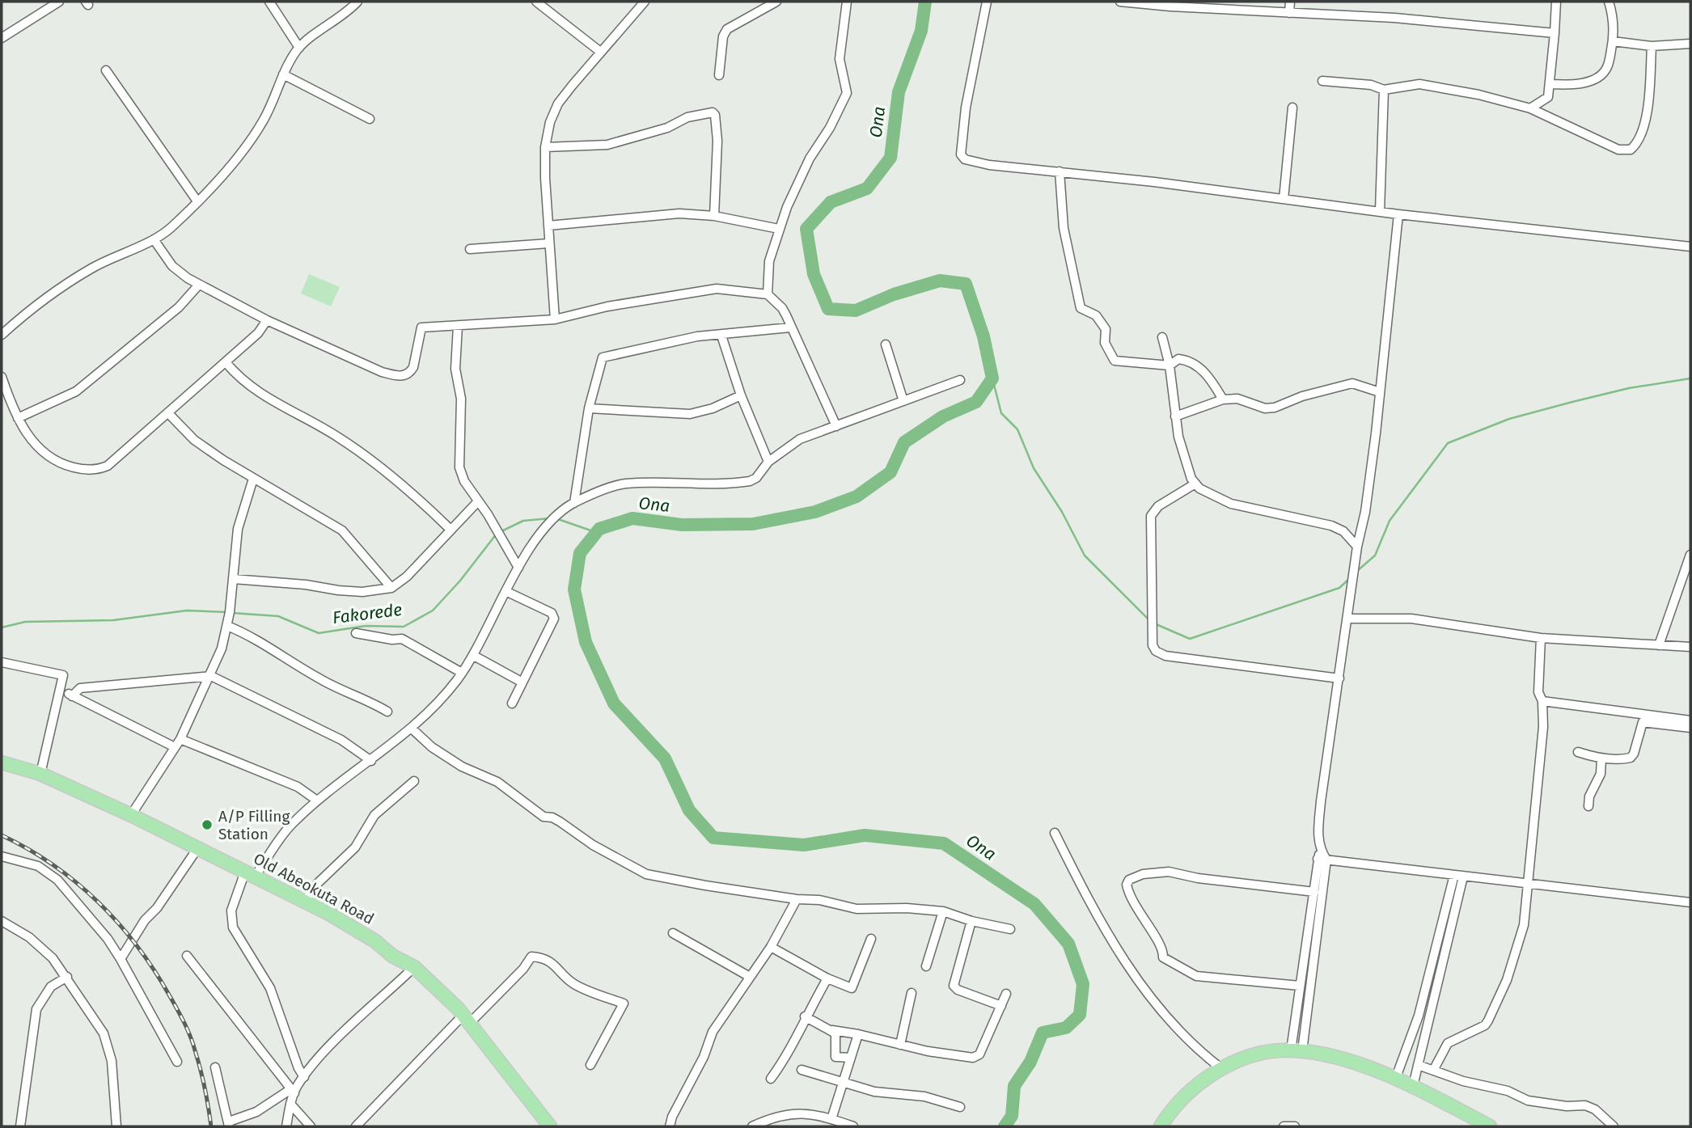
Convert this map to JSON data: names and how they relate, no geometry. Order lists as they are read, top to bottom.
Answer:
{
  "streets": {
    "highway": ["Old Abeokuta Road"]
  },
  "water": ["Ona", "Fakorede"],
  "places": ["A/P Filling Station"]
}
